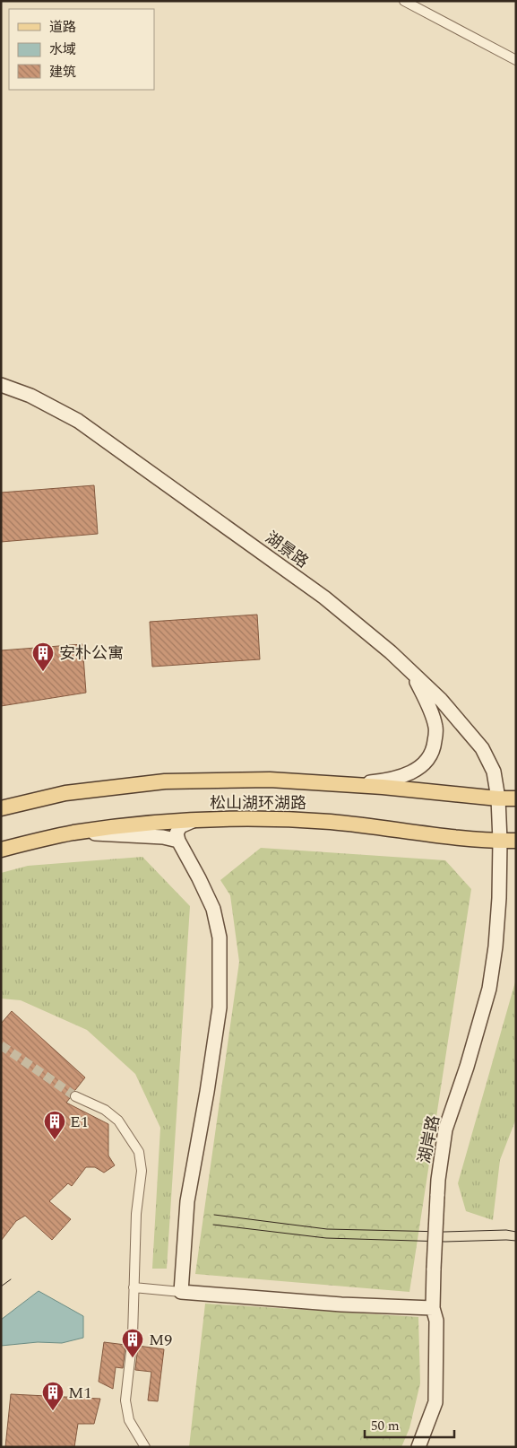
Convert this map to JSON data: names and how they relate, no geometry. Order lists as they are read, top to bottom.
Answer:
{
  "streets": {
    "main road": ["松山湖环湖路"],
    "street": ["湖景路", "湖岸路"]
  },
  "crossings": [
    ["湖景路", "松山湖环湖路"],
    ["湖景路", "湖岸路"],
    ["松山湖环湖路", "湖岸路"]
  ],
  "places": {
    "building": [
      "安朴公寓",
      "E1",
      "M9",
      "M1"
    ]
  },
  "legend": ["道路", "水域", "建筑"],
  "scale_bar": "50 m"
}
